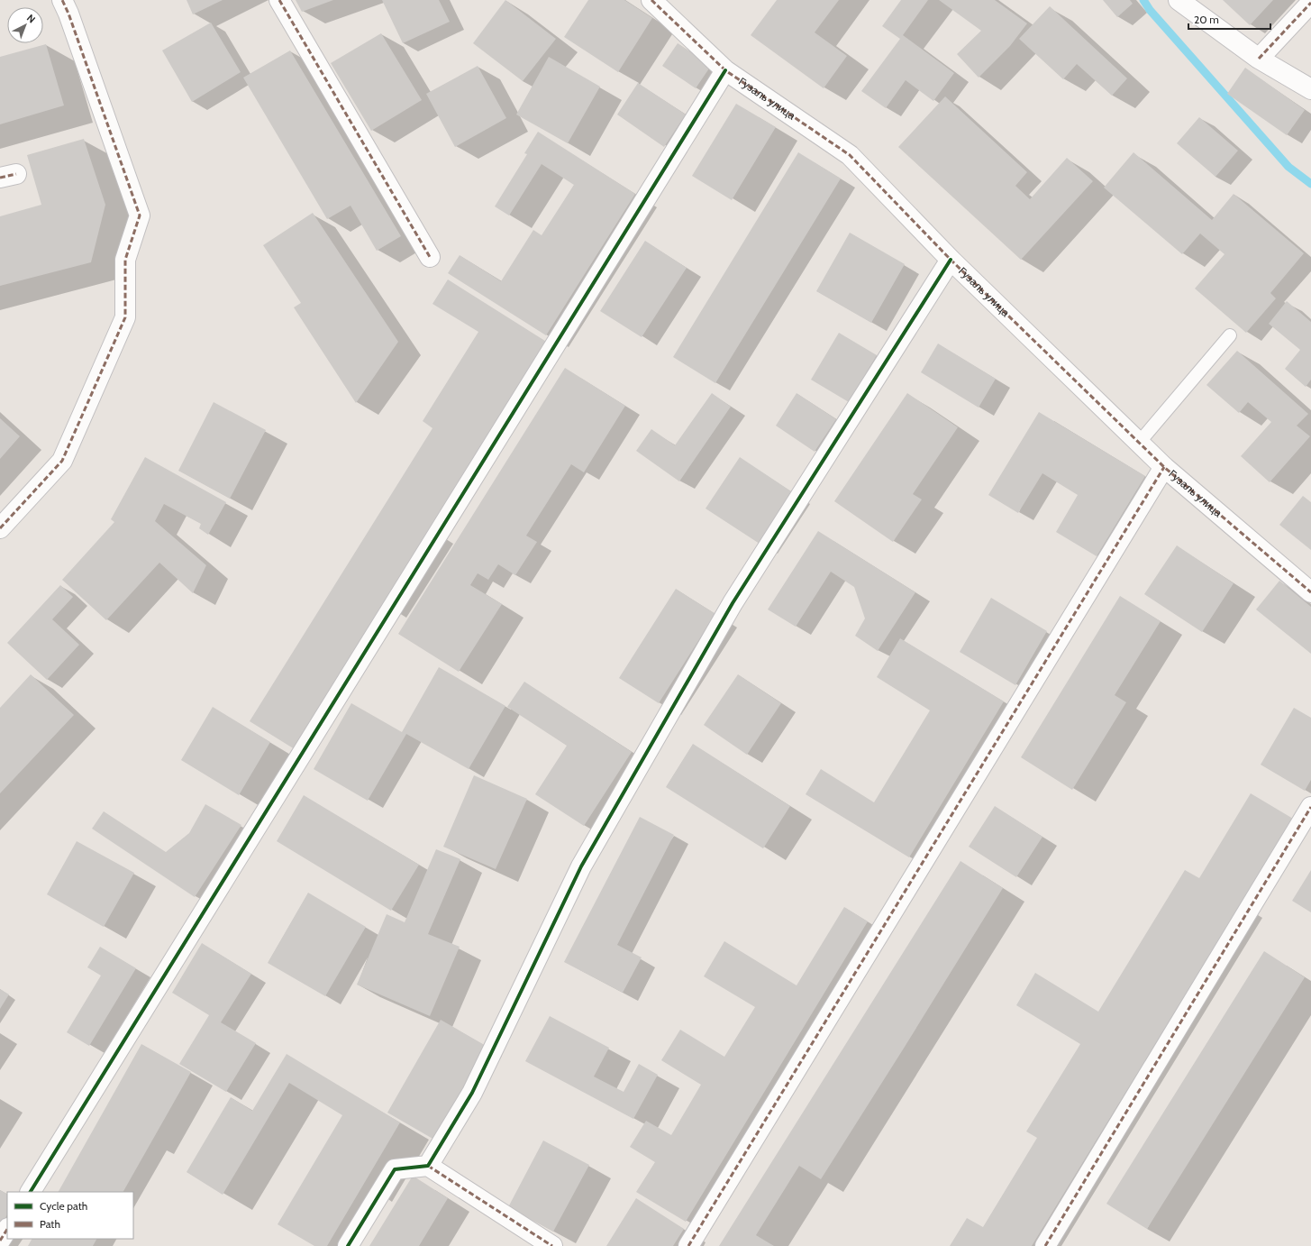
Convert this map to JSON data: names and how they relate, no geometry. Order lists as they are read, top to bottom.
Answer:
{
  "streets": {
    "street": ["Гузаль улица"]
  },
  "legend": ["Cycle path", "Path"],
  "scale_bar": "20 m",
  "north": "top right"
}
